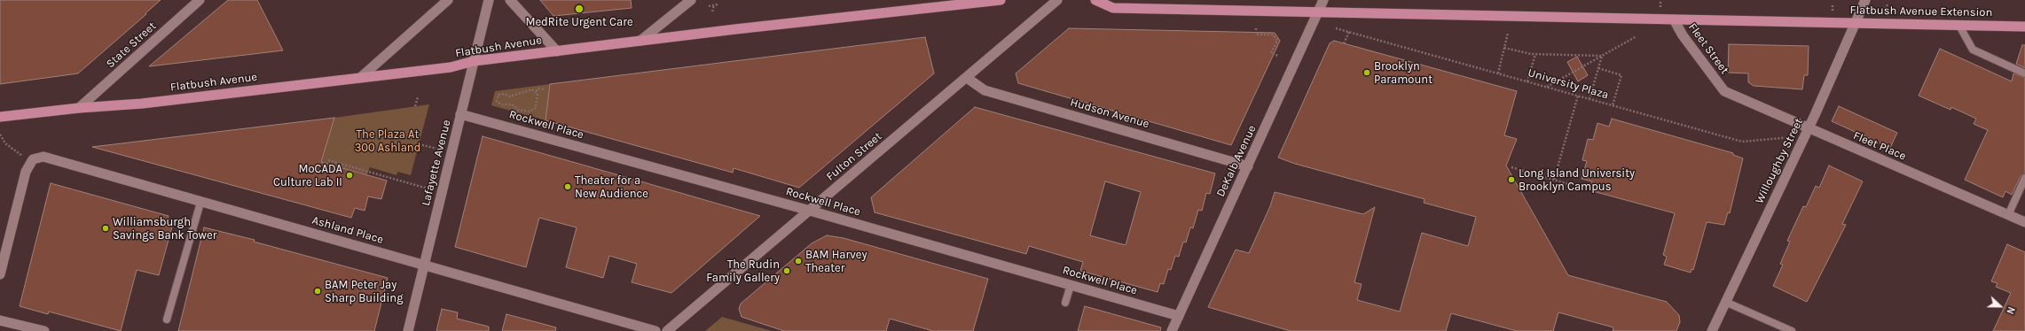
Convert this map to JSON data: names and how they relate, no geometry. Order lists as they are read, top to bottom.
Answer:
{
  "streets": {
    "main road": ["Flatbush Avenue Extension", "Flatbush Avenue"],
    "street": [
      "State Street",
      "Fleet Street",
      "Hudson Avenue",
      "Rockwell Place",
      "Fleet Place",
      "Fulton Street",
      "DeKalb Avenue",
      "Willoughby Street",
      "Lafayette Avenue",
      "Ashland Place"
    ],
    "path": ["University Plaza"]
  },
  "crossings": [
    ["Flatbush Avenue Extension", "Fleet Street"],
    ["Flatbush Avenue Extension", "DeKalb Avenue"],
    ["Flatbush Avenue Extension", "Willoughby Street"],
    ["State Street", "Flatbush Avenue"],
    ["Flatbush Avenue", "Lafayette Avenue"],
    ["Fleet Street", "Fleet Place"],
    ["Hudson Avenue", "Fulton Street"],
    ["Hudson Avenue", "DeKalb Avenue"],
    ["Rockwell Place", "Fulton Street"],
    ["Rockwell Place", "DeKalb Avenue"],
    ["Rockwell Place", "Lafayette Avenue"],
    ["Fleet Place", "Willoughby Street"],
    ["Lafayette Avenue", "Ashland Place"]
  ],
  "parks": ["The Plaza At 300 Ashland"],
  "places": [
    "MedRite Urgent Care",
    "Brooklyn Paramount",
    "MoCADA Culture Lab II",
    "Long Island University Brooklyn Campus",
    "Theater for a New Audience",
    "Williamsburgh Savings Bank Tower",
    "BAM Harvey Theater",
    "The Rudin Family Gallery",
    "BAM Peter Jay Sharp Building"
  ],
  "north": "right"
}
